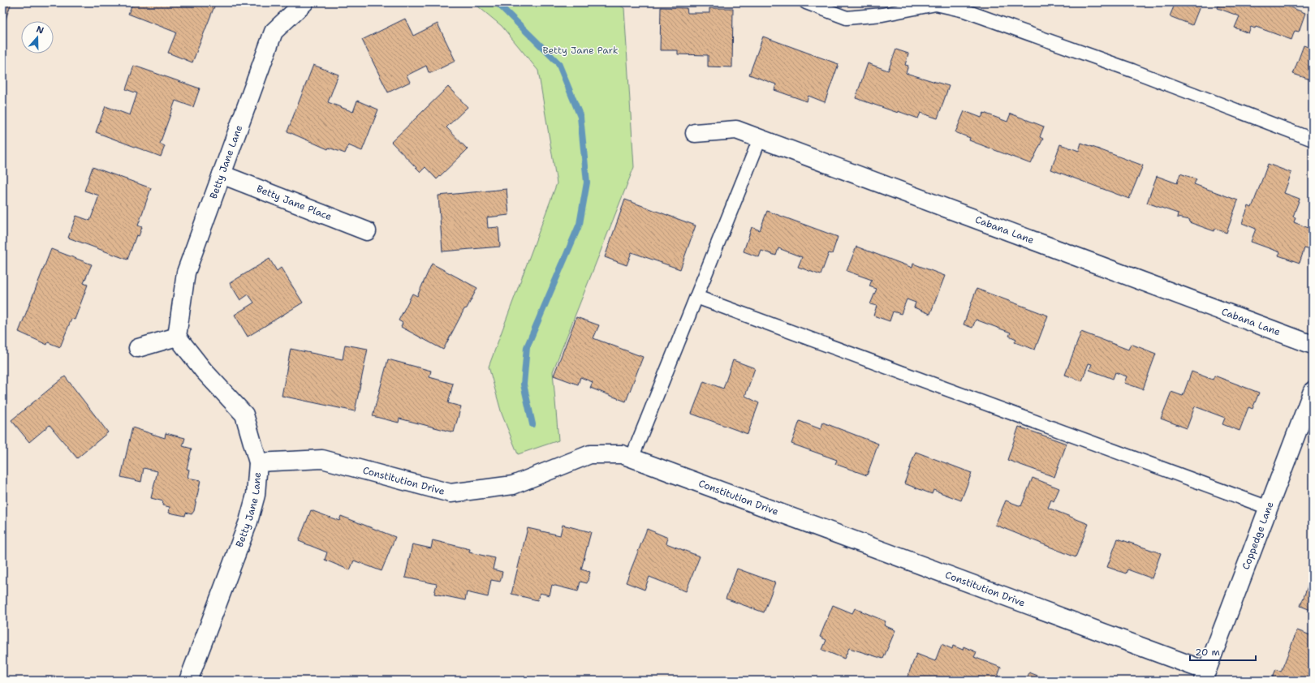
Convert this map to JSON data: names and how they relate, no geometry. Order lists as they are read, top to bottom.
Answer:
{
  "streets": {
    "street": [
      "Betty Jane Lane",
      "Betty Jane Place",
      "Cabana Lane",
      "Constitution Drive",
      "Coppedge Lane"
    ]
  },
  "crossings": [
    ["Betty Jane Lane", "Betty Jane Place"],
    ["Betty Jane Lane", "Constitution Drive"],
    ["Constitution Drive", "Coppedge Lane"]
  ],
  "parks": ["Betty Jane Park"],
  "scale_bar": "20 m",
  "north": "top"
}
